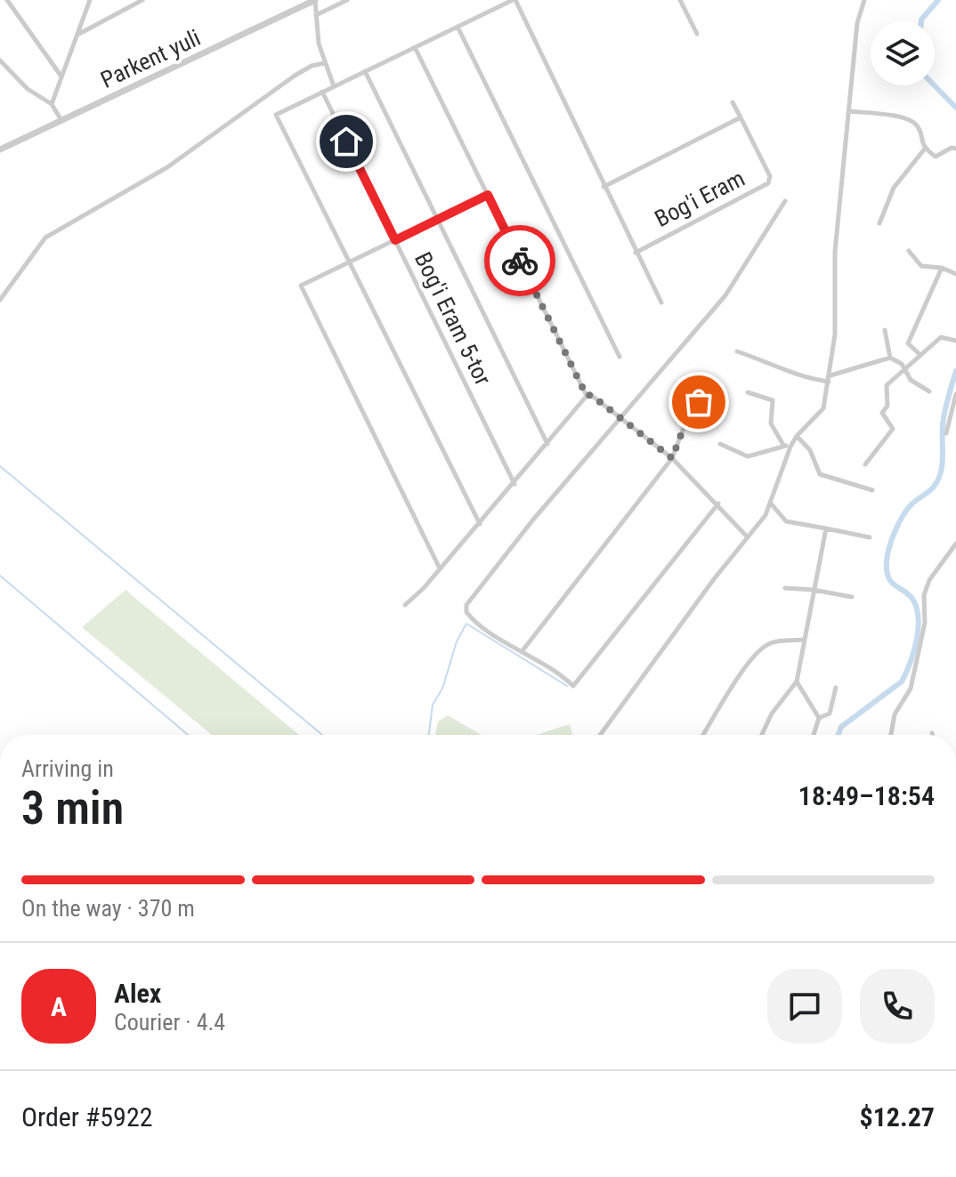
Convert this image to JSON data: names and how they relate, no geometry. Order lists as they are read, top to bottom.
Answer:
{
  "streets": {
    "street": ["Parkent yuli", "Bog'i Eram", "Bog'i Eram 5-tor"]
  },
  "page": {
    "heading": ["3 min", "Arriving in", "18:49–18:54"],
    "panel": [
      "Alex",
      "Courier · 4.4",
      "Order #5922",
      "$12.27"
    ],
    "bar": "On the way · 370 m",
    "round": "A"
  }
}
